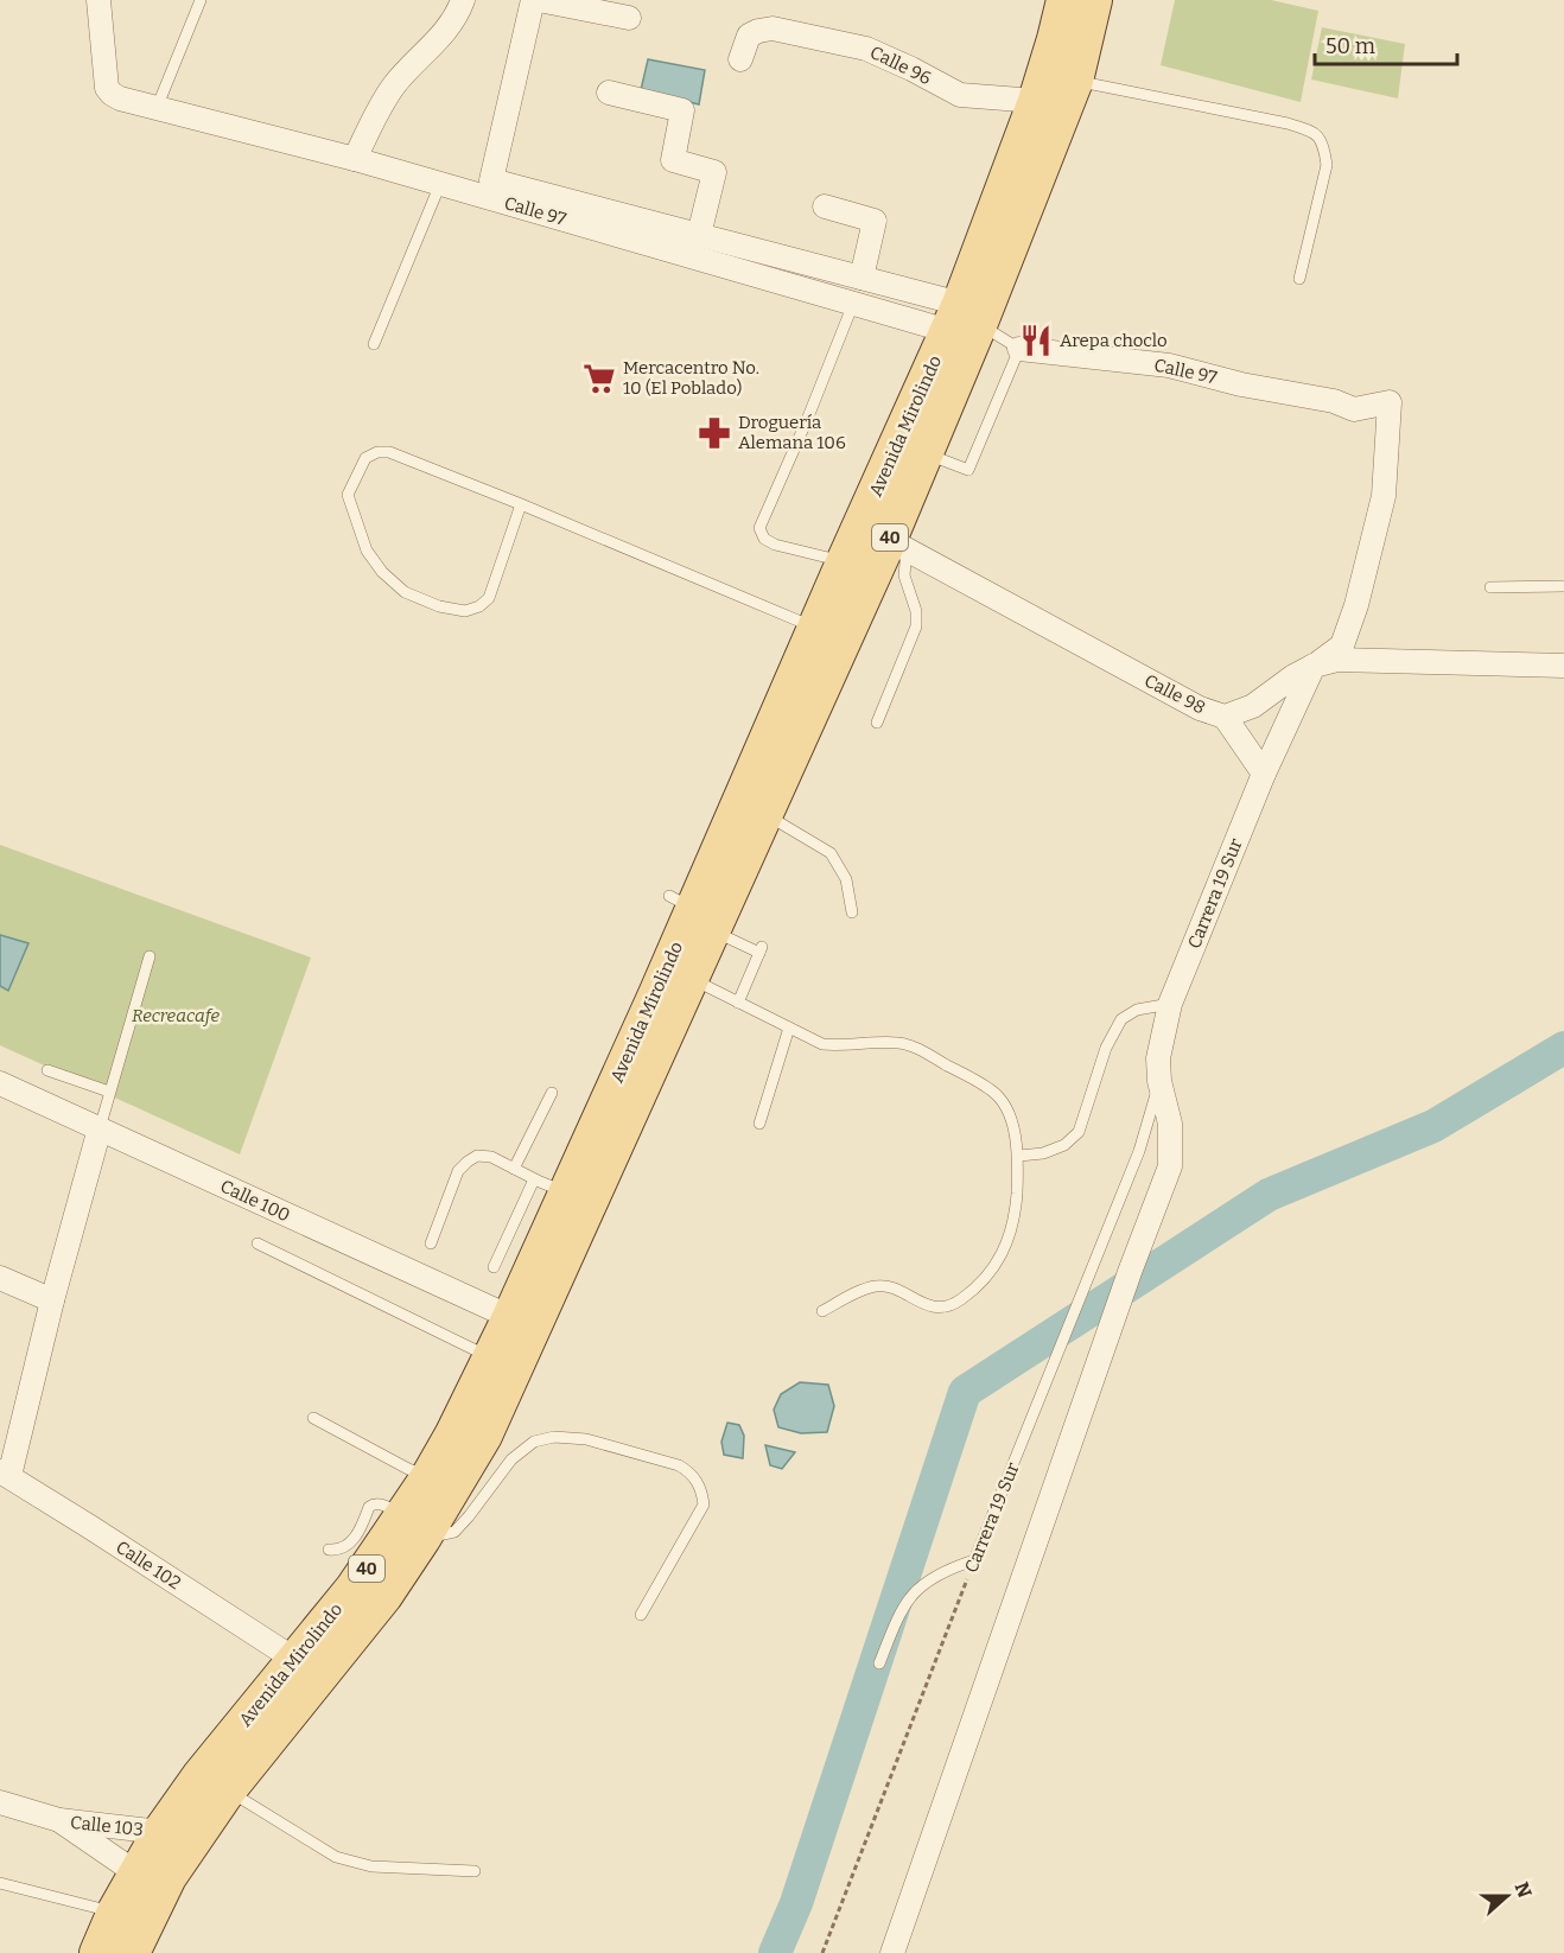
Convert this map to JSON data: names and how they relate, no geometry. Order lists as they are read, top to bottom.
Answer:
{
  "streets": {
    "main road": ["Avenida Mirolindo", "40"],
    "street": [
      "Calle 96",
      "Calle 97",
      "Calle 98",
      "Carrera 19 Sur",
      "Calle 100",
      "Calle 102",
      "Calle 103"
    ]
  },
  "crossings": [
    ["Calle 96", "Avenida Mirolindo"],
    ["Calle 97", "Avenida Mirolindo"],
    ["Calle 97", "Calle 98"],
    ["Calle 97", "Carrera 19 Sur"],
    ["Avenida Mirolindo", "Calle 98"],
    ["Avenida Mirolindo", "Calle 100"],
    ["Avenida Mirolindo", "Calle 102"],
    ["Avenida Mirolindo", "Calle 103"],
    ["Calle 98", "Carrera 19 Sur"]
  ],
  "parks": ["Recreacafe"],
  "places": {
    "restaurant": ["Arepa choclo"],
    "supermarket": ["Mercacentro No. 10 (El Poblado)"],
    "pharmacy": ["Droguería Alemana 106"]
  },
  "scale_bar": "50 m",
  "north": "right"
}
